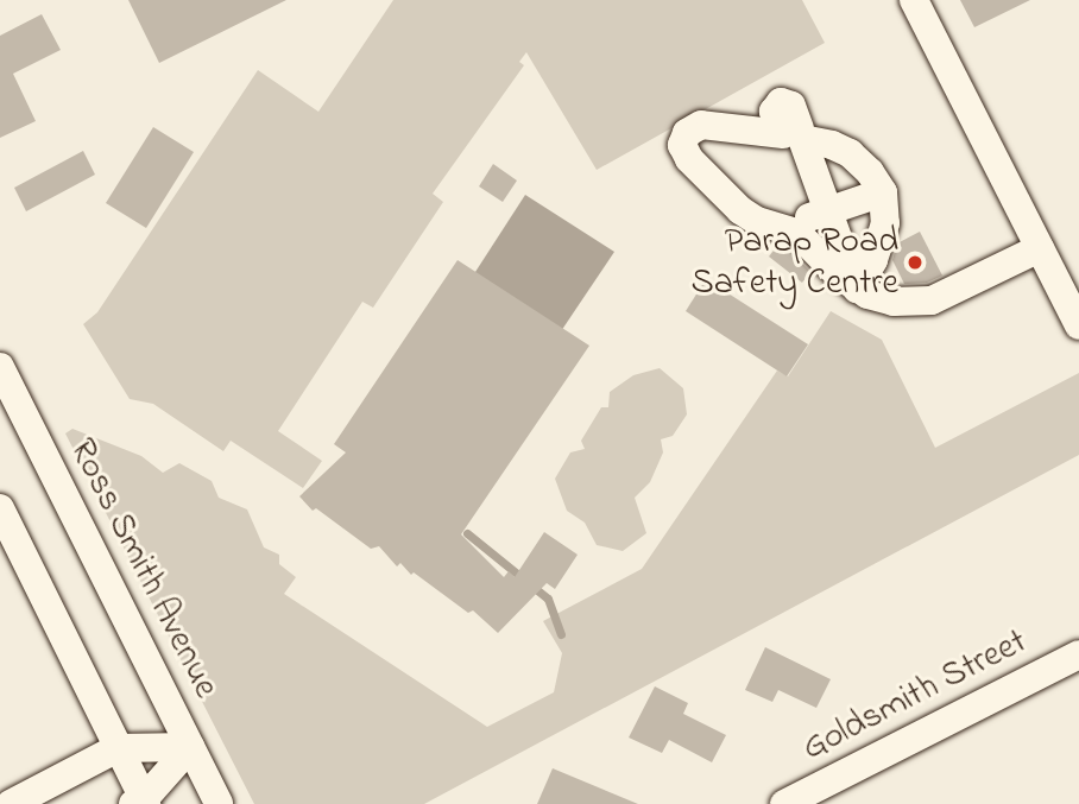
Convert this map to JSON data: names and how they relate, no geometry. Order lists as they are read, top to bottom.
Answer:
{
  "streets": {
    "street": ["Ross Smith Avenue", "Goldsmith Street"]
  },
  "places": ["Parap Road Safety Centre"]
}
